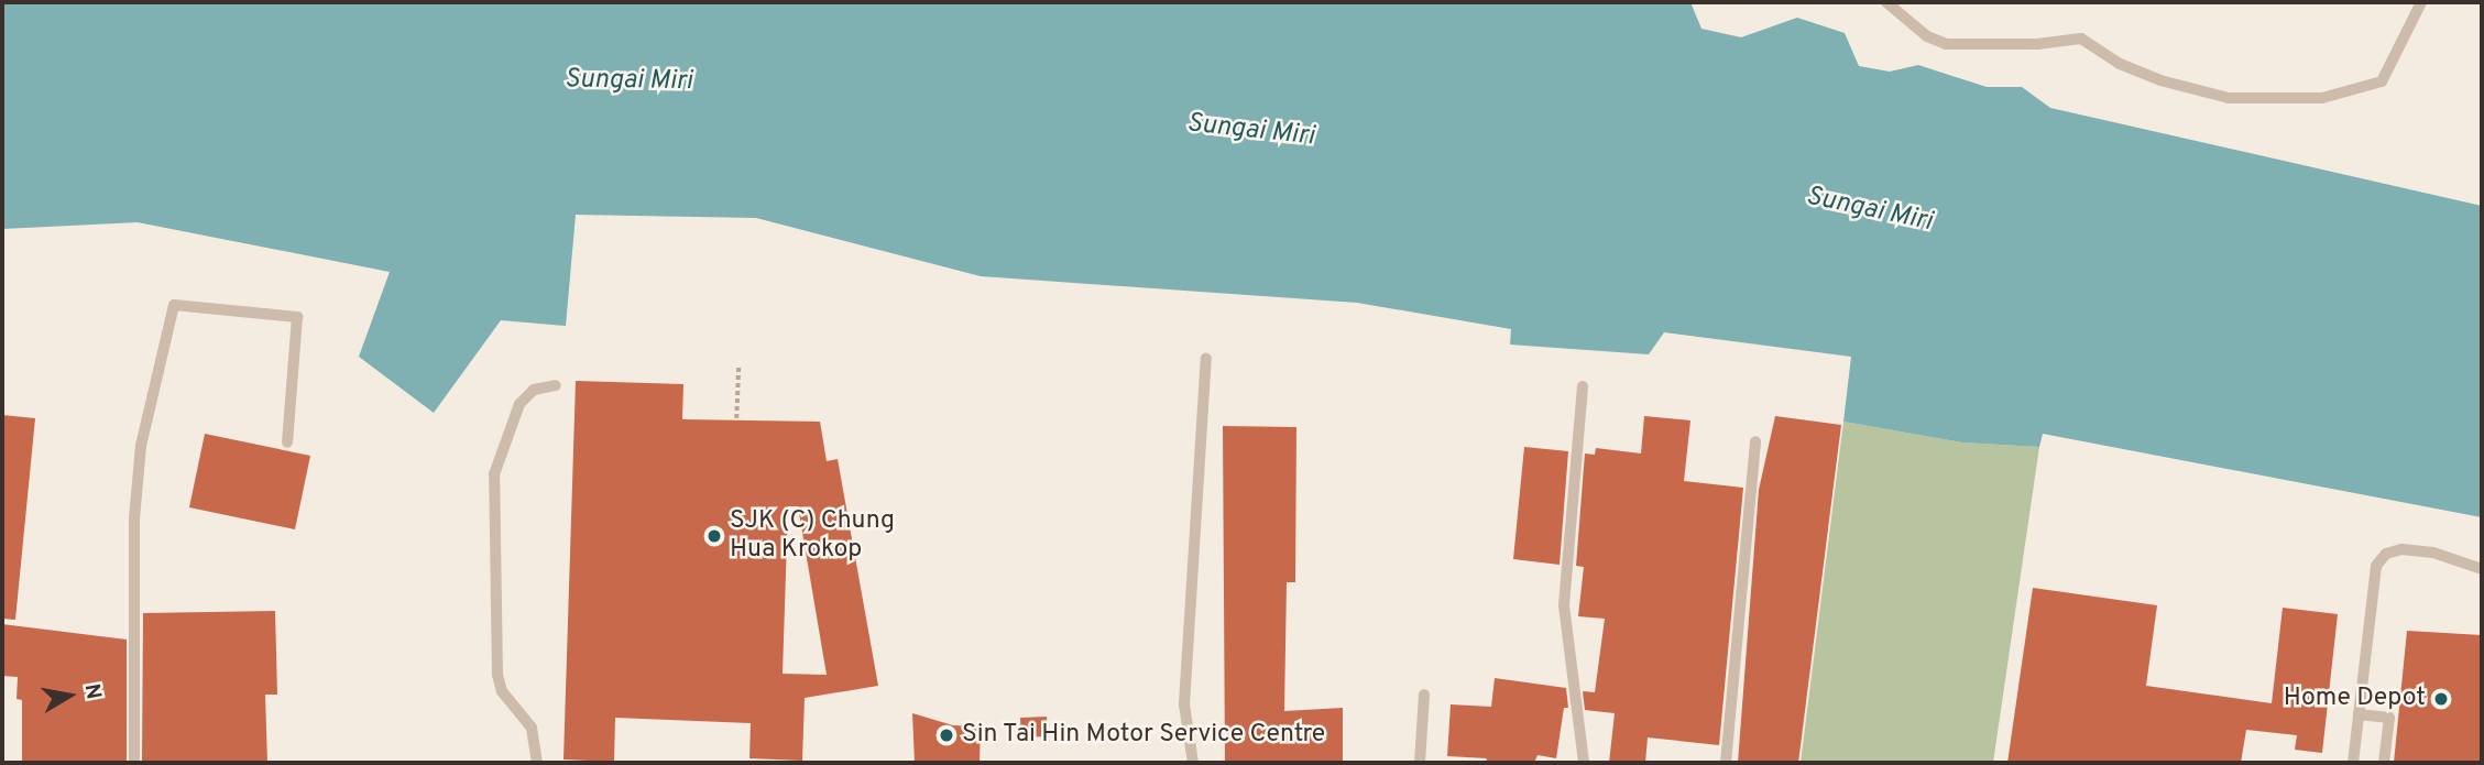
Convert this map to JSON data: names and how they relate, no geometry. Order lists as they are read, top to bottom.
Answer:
{
  "water": ["Sungai Miri"],
  "places": ["SJK (C) Chung Hua Krokop", "Home Depot", "Sin Tai Hin Motor Service Centre"],
  "north": "right"
}
